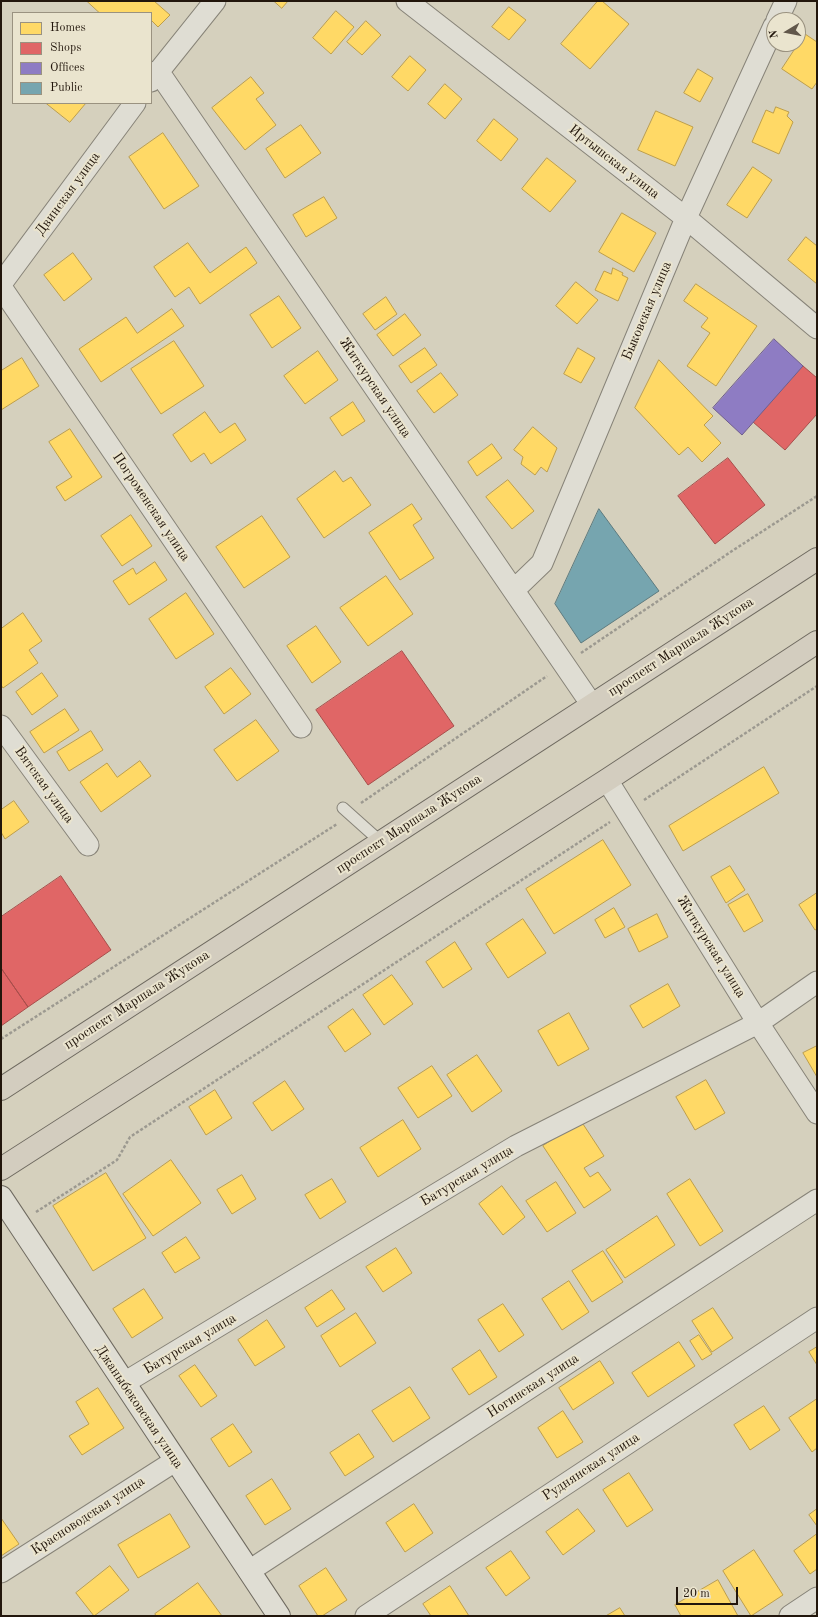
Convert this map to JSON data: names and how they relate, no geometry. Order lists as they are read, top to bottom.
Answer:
{
  "streets": {
    "highway": ["проспект Маршала Жукова"],
    "main road": ["Джаныбековская улица"],
    "street": [
      "Иртышская улица",
      "Двинская улица",
      "Быковская улица",
      "Житкурская улица",
      "Погроменская улица",
      "Вятская улица",
      "Батурская улица",
      "Ногинская улица",
      "Руднянская улица",
      "Красноводская улица"
    ]
  },
  "crossings": [
    ["Иртышская улица", "Быковская улица"],
    ["Двинская улица", "Погроменская улица"],
    ["Быковская улица", "Житкурская улица"],
    ["Житкурская улица", "проспект Маршала Жукова"],
    ["Житкурская улица", "Батурская улица"],
    ["Батурская улица", "Джаныбековская улица"],
    ["Ногинская улица", "Джаныбековская улица"],
    ["Джаныбековская улица", "Красноводская улица"]
  ],
  "legend": [
    "Homes",
    "Shops",
    "Offices",
    "Public"
  ],
  "scale_bar": "20 m",
  "north": "left"
}
